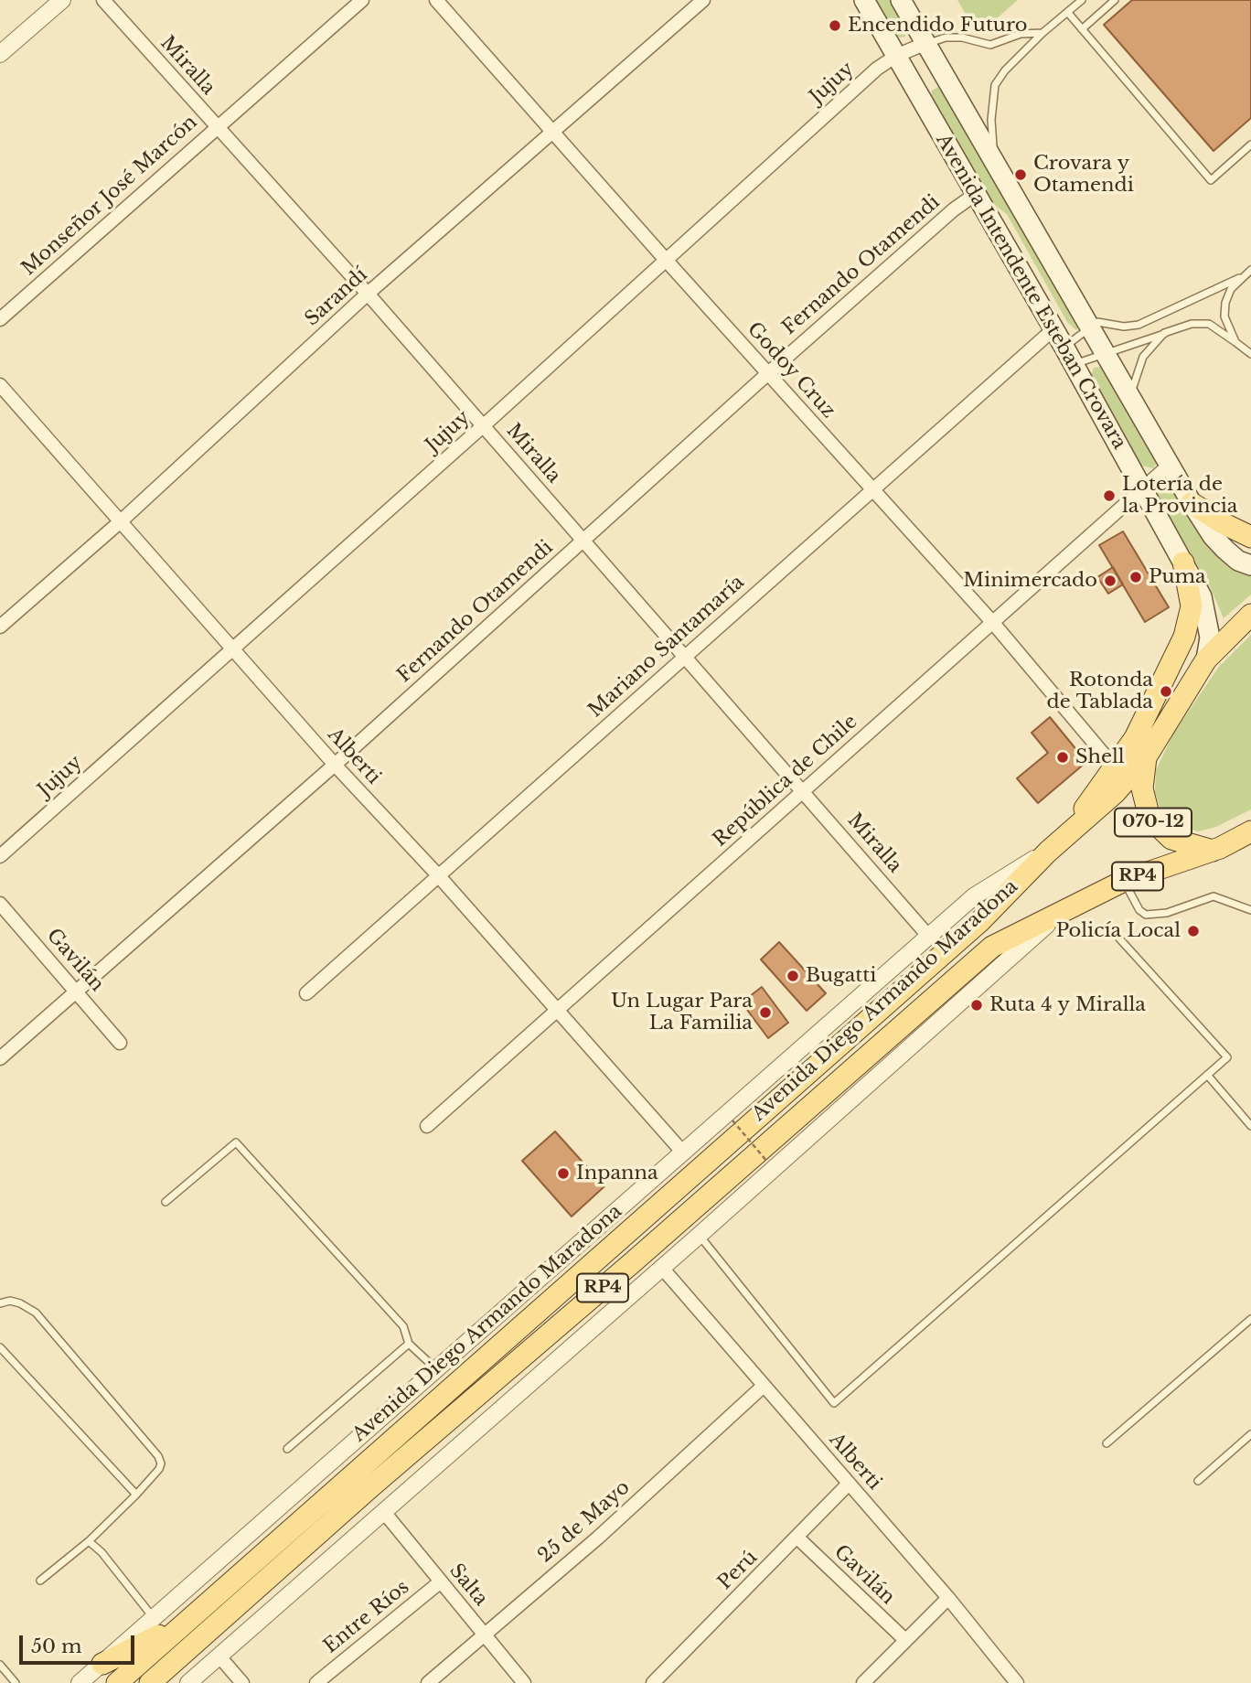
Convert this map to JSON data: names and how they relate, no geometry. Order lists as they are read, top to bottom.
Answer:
{
  "streets": {
    "main road": [
      "Avenida Intendente Esteban Crovara",
      "070-12",
      "RP4",
      "Avenida Diego Armando Maradona"
    ],
    "street": [
      "Miralla",
      "Jujuy",
      "Monseñor José Marcón",
      "Fernando Otamendi",
      "Sarandí",
      "Godoy Cruz",
      "Mariano Santamaría",
      "Alberti",
      "República de Chile",
      "Gavilán",
      "25 de Mayo",
      "Perú",
      "Salta",
      "Entre Ríos"
    ]
  },
  "crossings": [
    ["Miralla", "Jujuy"],
    ["Miralla", "Monseñor José Marcón"],
    ["Miralla", "Fernando Otamendi"],
    ["Miralla", "Sarandí"],
    ["Miralla", "Mariano Santamaría"],
    ["Miralla", "República de Chile"],
    ["Miralla", "Avenida Diego Armando Maradona"],
    ["Jujuy", "Avenida Intendente Esteban Crovara"],
    ["Jujuy", "Godoy Cruz"],
    ["Jujuy", "Alberti"],
    ["Fernando Otamendi", "Avenida Intendente Esteban Crovara"],
    ["Fernando Otamendi", "Godoy Cruz"],
    ["Fernando Otamendi", "Alberti"],
    ["Fernando Otamendi", "Gavilán"],
    ["Avenida Intendente Esteban Crovara", "Mariano Santamaría"],
    ["Avenida Intendente Esteban Crovara", "República de Chile"],
    ["Avenida Intendente Esteban Crovara", "RP4"],
    ["Sarandí", "Godoy Cruz"],
    ["Sarandí", "Alberti"],
    ["Godoy Cruz", "Mariano Santamaría"],
    ["Godoy Cruz", "República de Chile"],
    ["Mariano Santamaría", "Alberti"],
    ["Alberti", "República de Chile"],
    ["Alberti", "Avenida Diego Armando Maradona"],
    ["Alberti", "25 de Mayo"],
    ["Alberti", "Perú"],
    ["070-12", "RP4"],
    ["070-12", "Avenida Diego Armando Maradona"],
    ["RP4", "Avenida Diego Armando Maradona"],
    ["Gavilán", "Perú"],
    ["Avenida Diego Armando Maradona", "Salta"],
    ["25 de Mayo", "Salta"],
    ["Salta", "Entre Ríos"]
  ],
  "places": [
    "Encendido Futuro",
    "Crovara y Otamendi",
    "Lotería de la Provincia",
    "Puma",
    "Minimercado",
    "Rotonda de Tablada",
    "Shell",
    "Policía Local",
    "Bugatti",
    "Ruta 4 y Miralla",
    "Un Lugar Para La Familia",
    "Inpanna"
  ],
  "scale_bar": "50 m"
}
